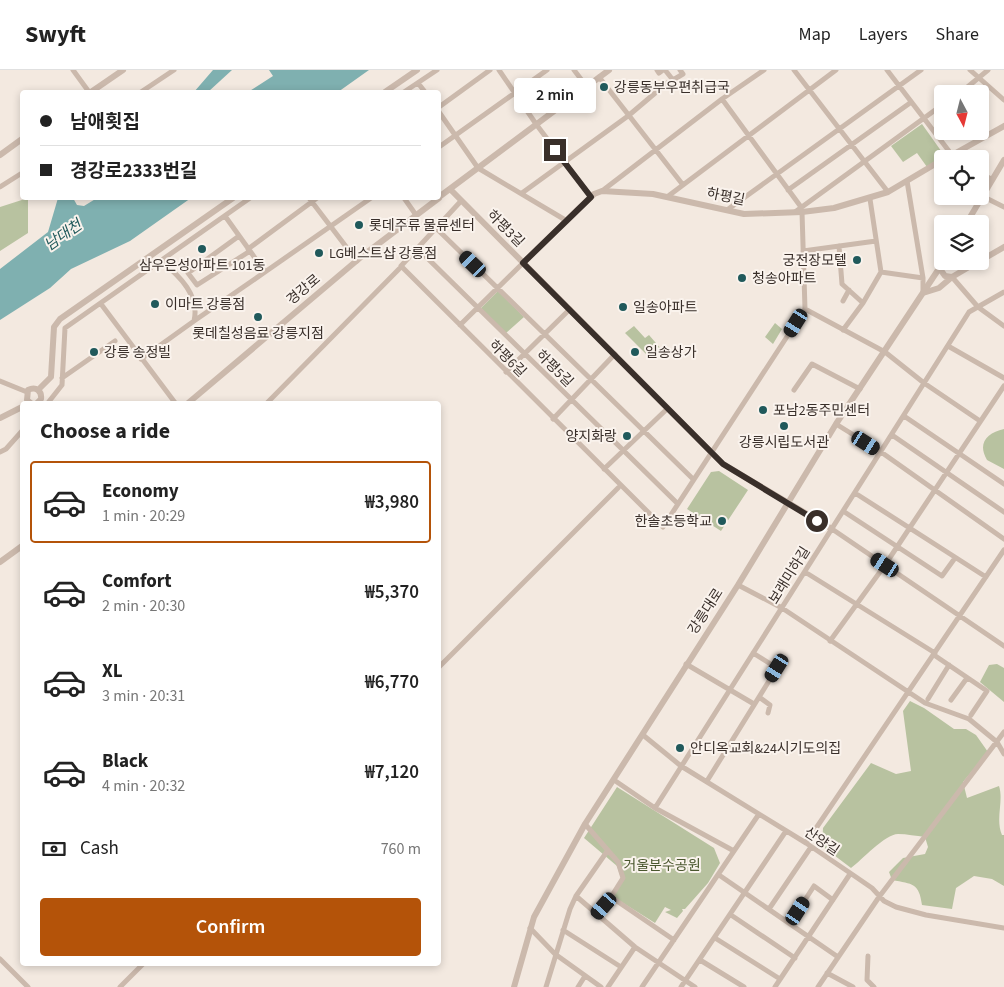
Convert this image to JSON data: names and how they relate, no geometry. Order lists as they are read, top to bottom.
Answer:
{
  "streets": {
    "street": [
      "하평길",
      "하평3길",
      "경강로",
      "하평6길",
      "하평5길",
      "보래미하길",
      "강릉대로",
      "산양길"
    ]
  },
  "crossings": [
    ["하평길", "하평3길"],
    ["하평3길", "경강로"],
    ["하평3길", "하평6길"],
    ["하평3길", "보래미하길"],
    ["하평3길", "강릉대로"],
    ["하평6길", "하평5길"],
    ["보래미하길", "산양길"],
    ["강릉대로", "산양길"]
  ],
  "water": ["남대천"],
  "parks": ["거울분수공원"],
  "places": [
    "강릉동부우편취급국",
    "롯데주류 물류센터",
    "삼우은성아파트 101동",
    "LG베스트샵 강릉점",
    "궁전장모텔",
    "청송아파트",
    "이마트 강릉점",
    "일송아파트",
    "롯데칠성음료 강릉지점",
    "강릉 송정빌",
    "일송상가",
    "포남2동주민센터",
    "강릉시립도서관",
    "양지화랑",
    "한솔초등학교",
    "안디옥교회&24시기도의집"
  ],
  "north": "bottom",
  "page": {
    "header": "Swyft",
    "nav": ["Map", "Layers", "Share"],
    "bubble": "2 min",
    "banner": ["남애횟집", "경강로2333번길"],
    "heading": "Choose a ride",
    "list": [
      {
        "name": "Economy",
        "note": "1 min · 20:29",
        "value": "₩3,980"
      },
      {
        "name": "Comfort",
        "note": "2 min · 20:30",
        "value": "₩5,370"
      },
      {
        "name": "XL",
        "note": "3 min · 20:31",
        "value": "₩6,770"
      },
      {
        "name": "Black",
        "note": "4 min · 20:32",
        "value": "₩7,120"
      }
    ],
    "pay": ["Cash", "760 m"],
    "buttons": "Confirm"
  }
}
